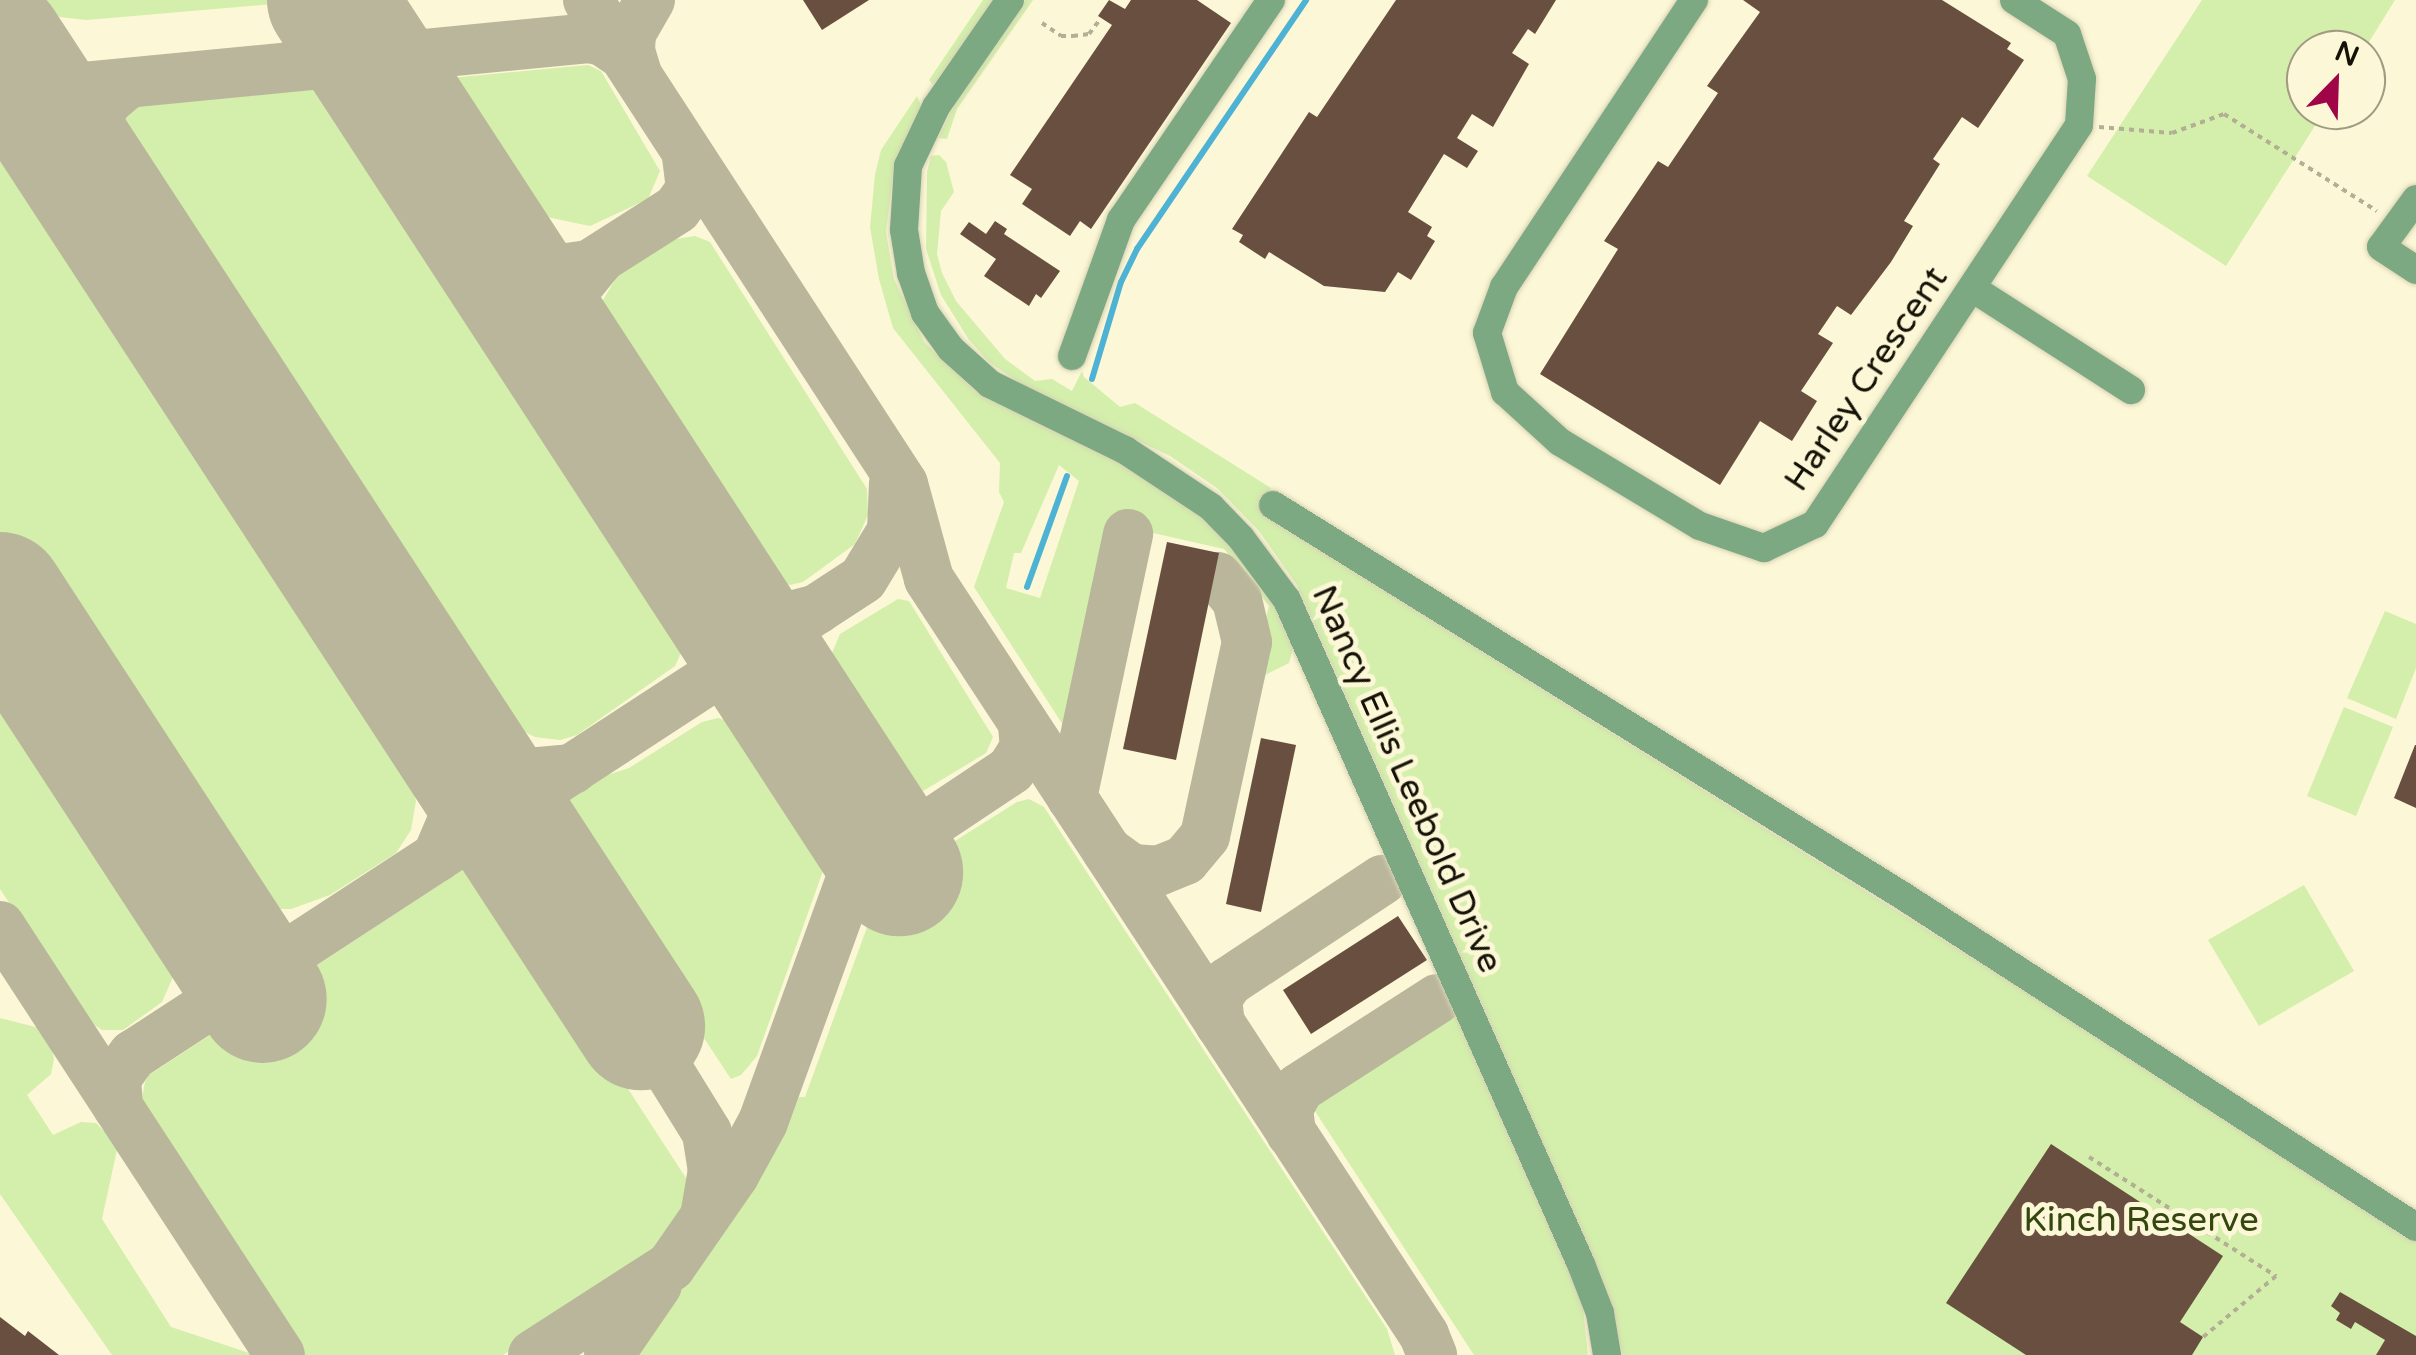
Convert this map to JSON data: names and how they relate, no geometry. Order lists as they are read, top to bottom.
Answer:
{
  "streets": {
    "street": ["Harley Crescent", "Nancy Ellis Leebold Drive"]
  },
  "parks": ["Kinch Reserve"],
  "north": "top right"
}
